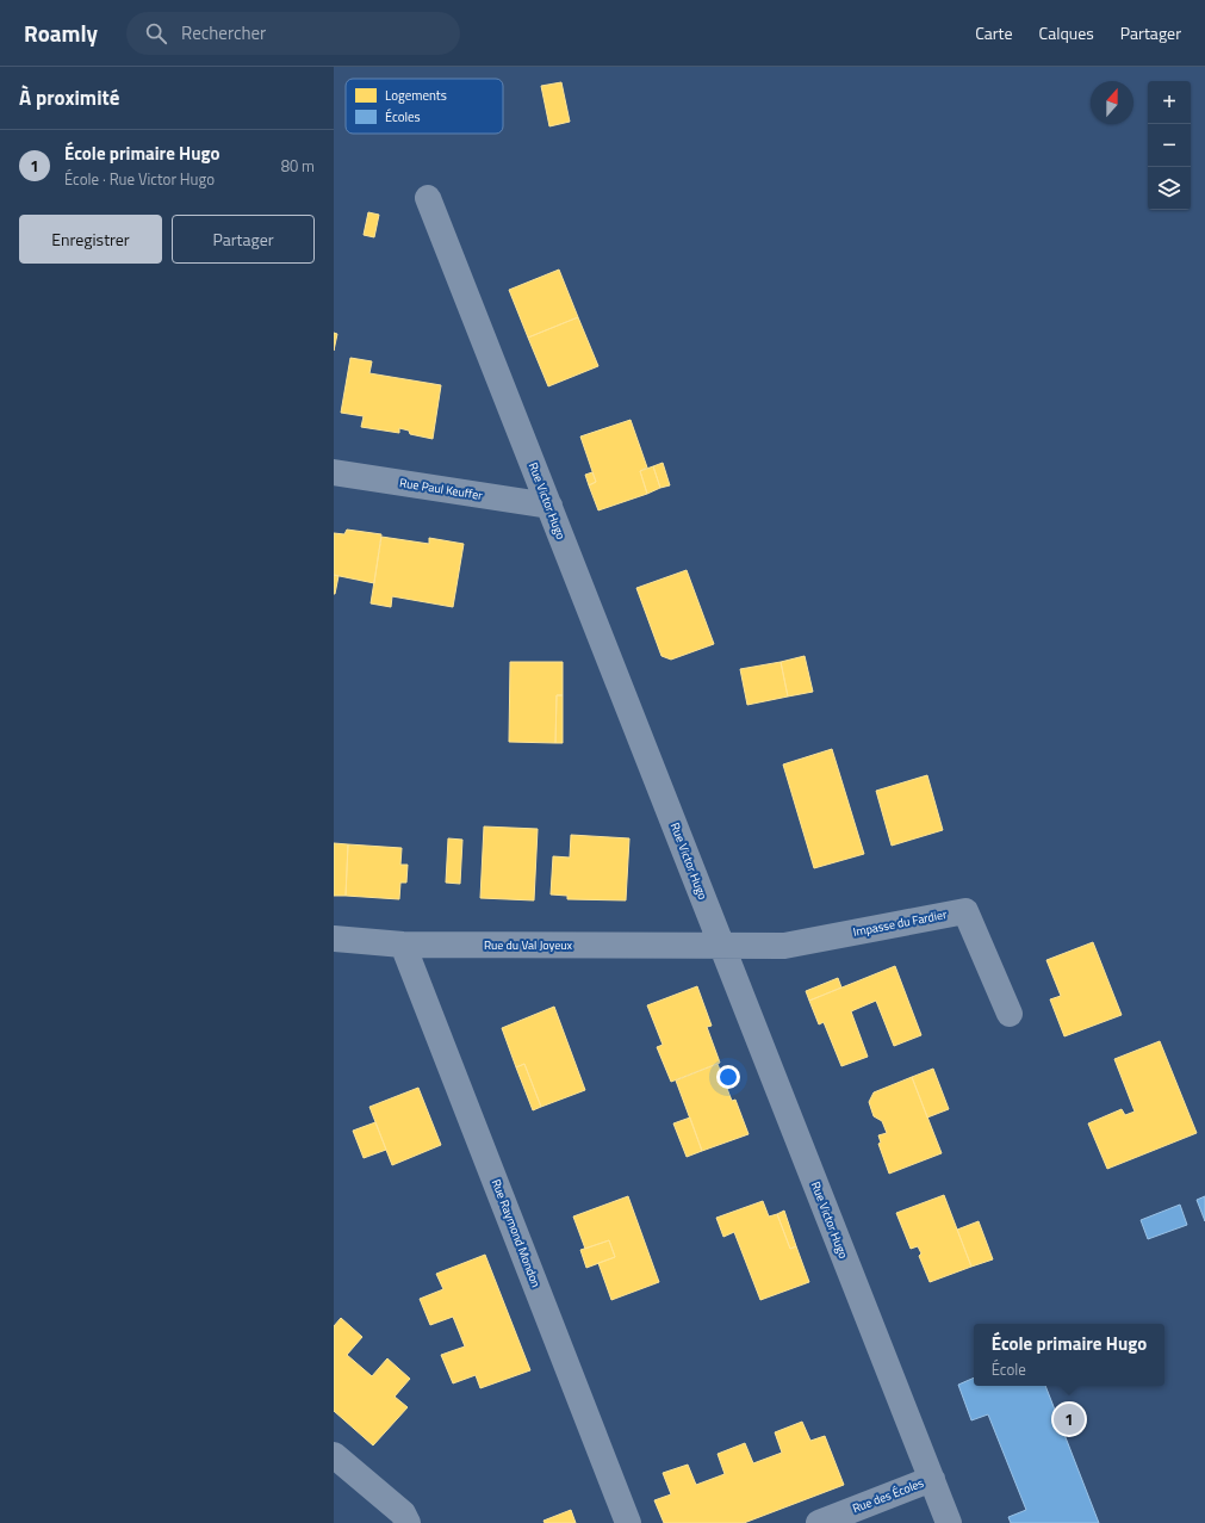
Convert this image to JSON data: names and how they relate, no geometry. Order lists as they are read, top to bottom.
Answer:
{
  "streets": {
    "street": [
      "Rue Paul Keuffer",
      "Rue Victor Hugo",
      "Impasse du Fardier",
      "Rue du Val Joyeux",
      "Rue Raymond Mondon",
      "Rue des Écoles"
    ]
  },
  "crossings": [
    ["Rue Paul Keuffer", "Rue Victor Hugo"],
    ["Rue Victor Hugo", "Impasse du Fardier"],
    ["Rue Victor Hugo", "Rue du Val Joyeux"],
    ["Rue Victor Hugo", "Rue des Écoles"],
    ["Impasse du Fardier", "Rue du Val Joyeux"],
    ["Rue du Val Joyeux", "Rue Raymond Mondon"]
  ],
  "legend": ["Logements", "Écoles"],
  "north": "top",
  "page": {
    "header": "Roamly",
    "search": "Rechercher",
    "nav": ["Carte", "Calques", "Partager"],
    "heading": "À proximité",
    "map_buttons": ["+", "−"],
    "list": [
      {
        "mark": "1",
        "name": "École primaire Hugo",
        "note": "École · Rue Victor Hugo",
        "value": "80 m"
      }
    ],
    "buttons": ["Enregistrer", "Partager"],
    "popup": ["École primaire Hugo", "École"],
    "pins": "1"
  }
}
